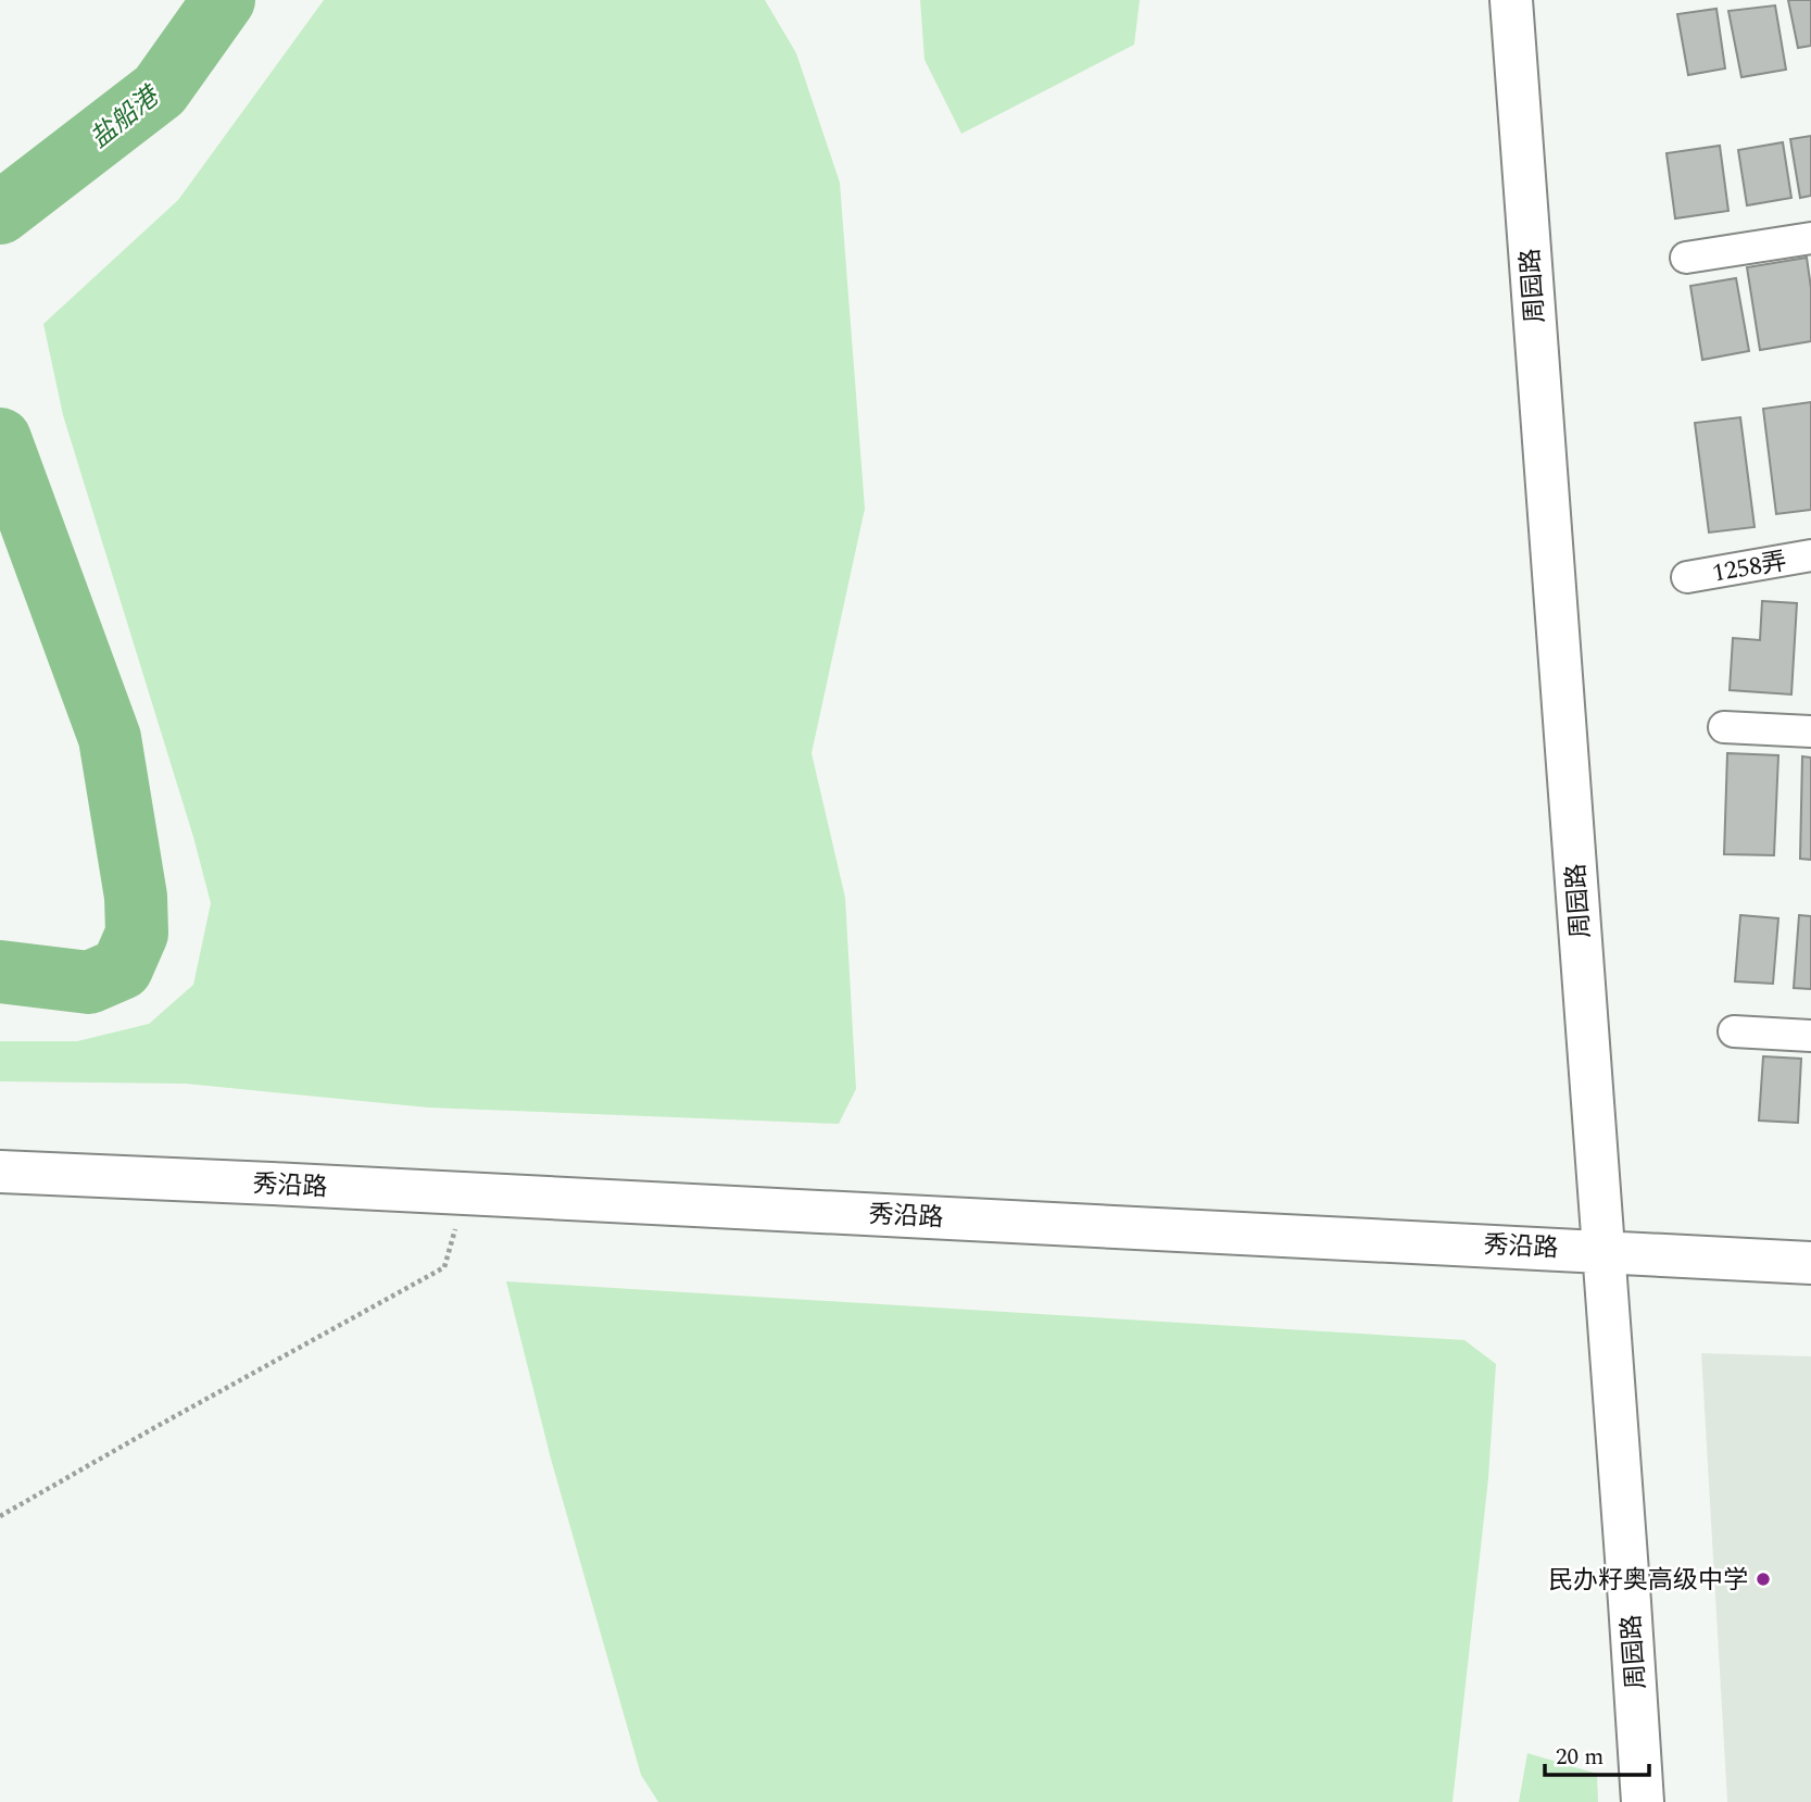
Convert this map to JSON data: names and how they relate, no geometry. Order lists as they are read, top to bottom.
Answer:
{
  "streets": {
    "main road": ["周园路", "秀沿路"],
    "street": ["1258弄"]
  },
  "crossings": [
    ["周园路", "秀沿路"]
  ],
  "water": ["盐船港"],
  "places": ["民办籽奥高级中学"],
  "scale_bar": "20 m"
}
